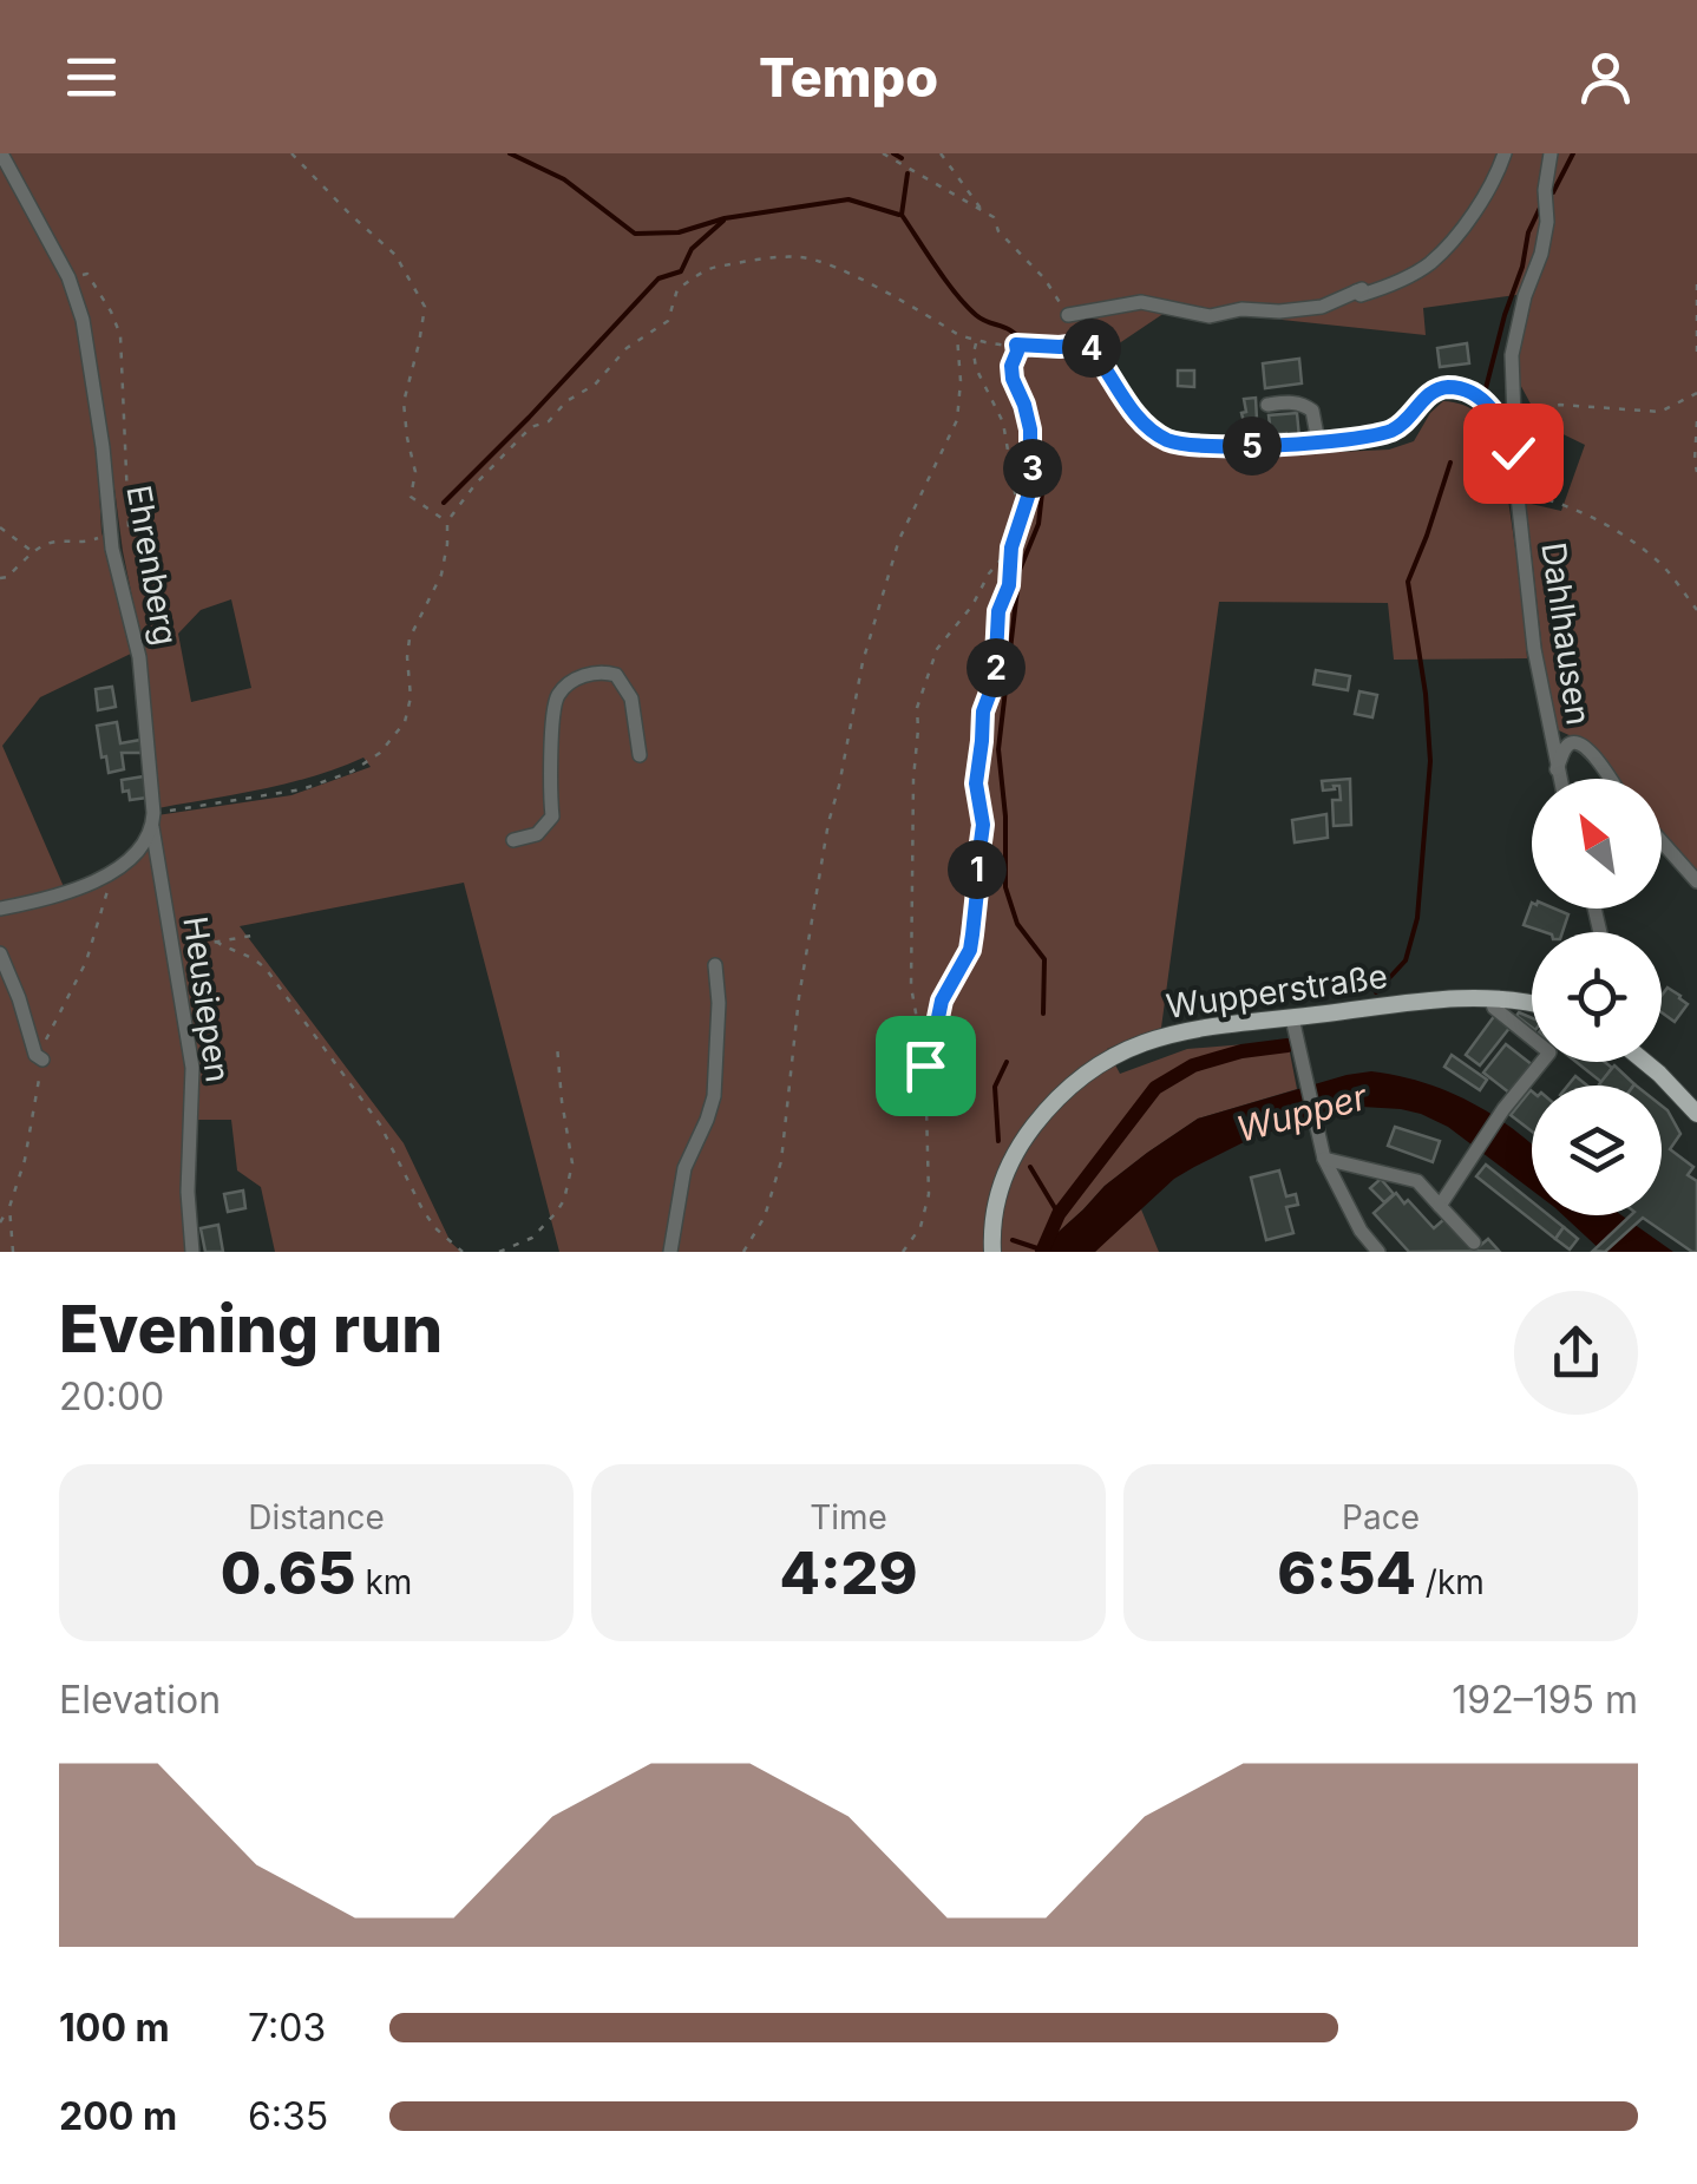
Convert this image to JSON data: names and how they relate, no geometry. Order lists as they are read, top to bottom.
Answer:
{
  "streets": {
    "main road": ["Wupperstraße"],
    "street": ["Ehrenberg", "Dahlhausen", "Heusiepen"]
  },
  "crossings": [
    ["Ehrenberg", "Heusiepen"]
  ],
  "water": ["Wupper"],
  "north": "top left",
  "page": {
    "header": "Tempo",
    "pins": [
      "4",
      "5",
      "3",
      "2",
      "1"
    ],
    "heading": ["Evening run", "20:00"],
    "stats": [
      ["Distance", "0.65 km"],
      ["Time", "4:29"],
      ["Pace", "6:54 /km"]
    ],
    "chart": ["Elevation", "192–195 m"],
    "list": [
      {
        "name": "100 m",
        "note": "7:03"
      },
      {
        "name": "200 m",
        "note": "6:35"
      }
    ]
  }
}
